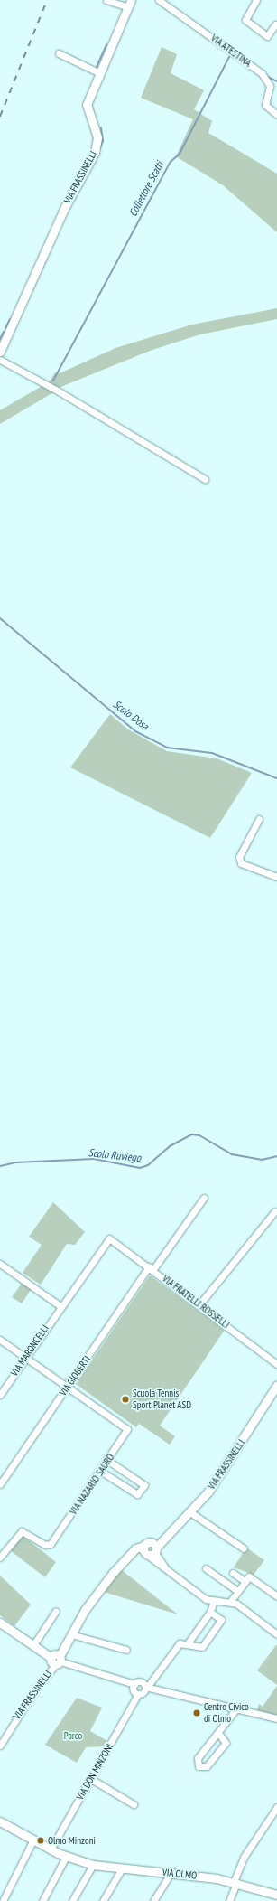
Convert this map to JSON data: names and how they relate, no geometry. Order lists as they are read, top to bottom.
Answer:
{
  "streets": {
    "street": [
      "VIA ATESTINA",
      "VIA FRASSINELLI",
      "VIA FRATELLI ROSSELLI",
      "VIA MARONCELLI",
      "VIA GIOBERTI",
      "VIA NAZARIO SAURO",
      "VIA DON MINZONI",
      "VIA OLMO"
    ]
  },
  "crossings": [
    ["VIA FRATELLI ROSSELLI", "VIA MARONCELLI"],
    ["VIA FRATELLI ROSSELLI", "VIA GIOBERTI"],
    ["VIA GIOBERTI", "VIA NAZARIO SAURO"],
    ["VIA DON MINZONI", "VIA OLMO"]
  ],
  "water": ["Collettore Scatti", "Scolo Dosa", "Scolo Ruviego"],
  "parks": ["Parco"],
  "places": ["Scuola Tennis Sport Planet ASD", "Centro Civico di Olmo", "Olmo Minzoni"]
}
